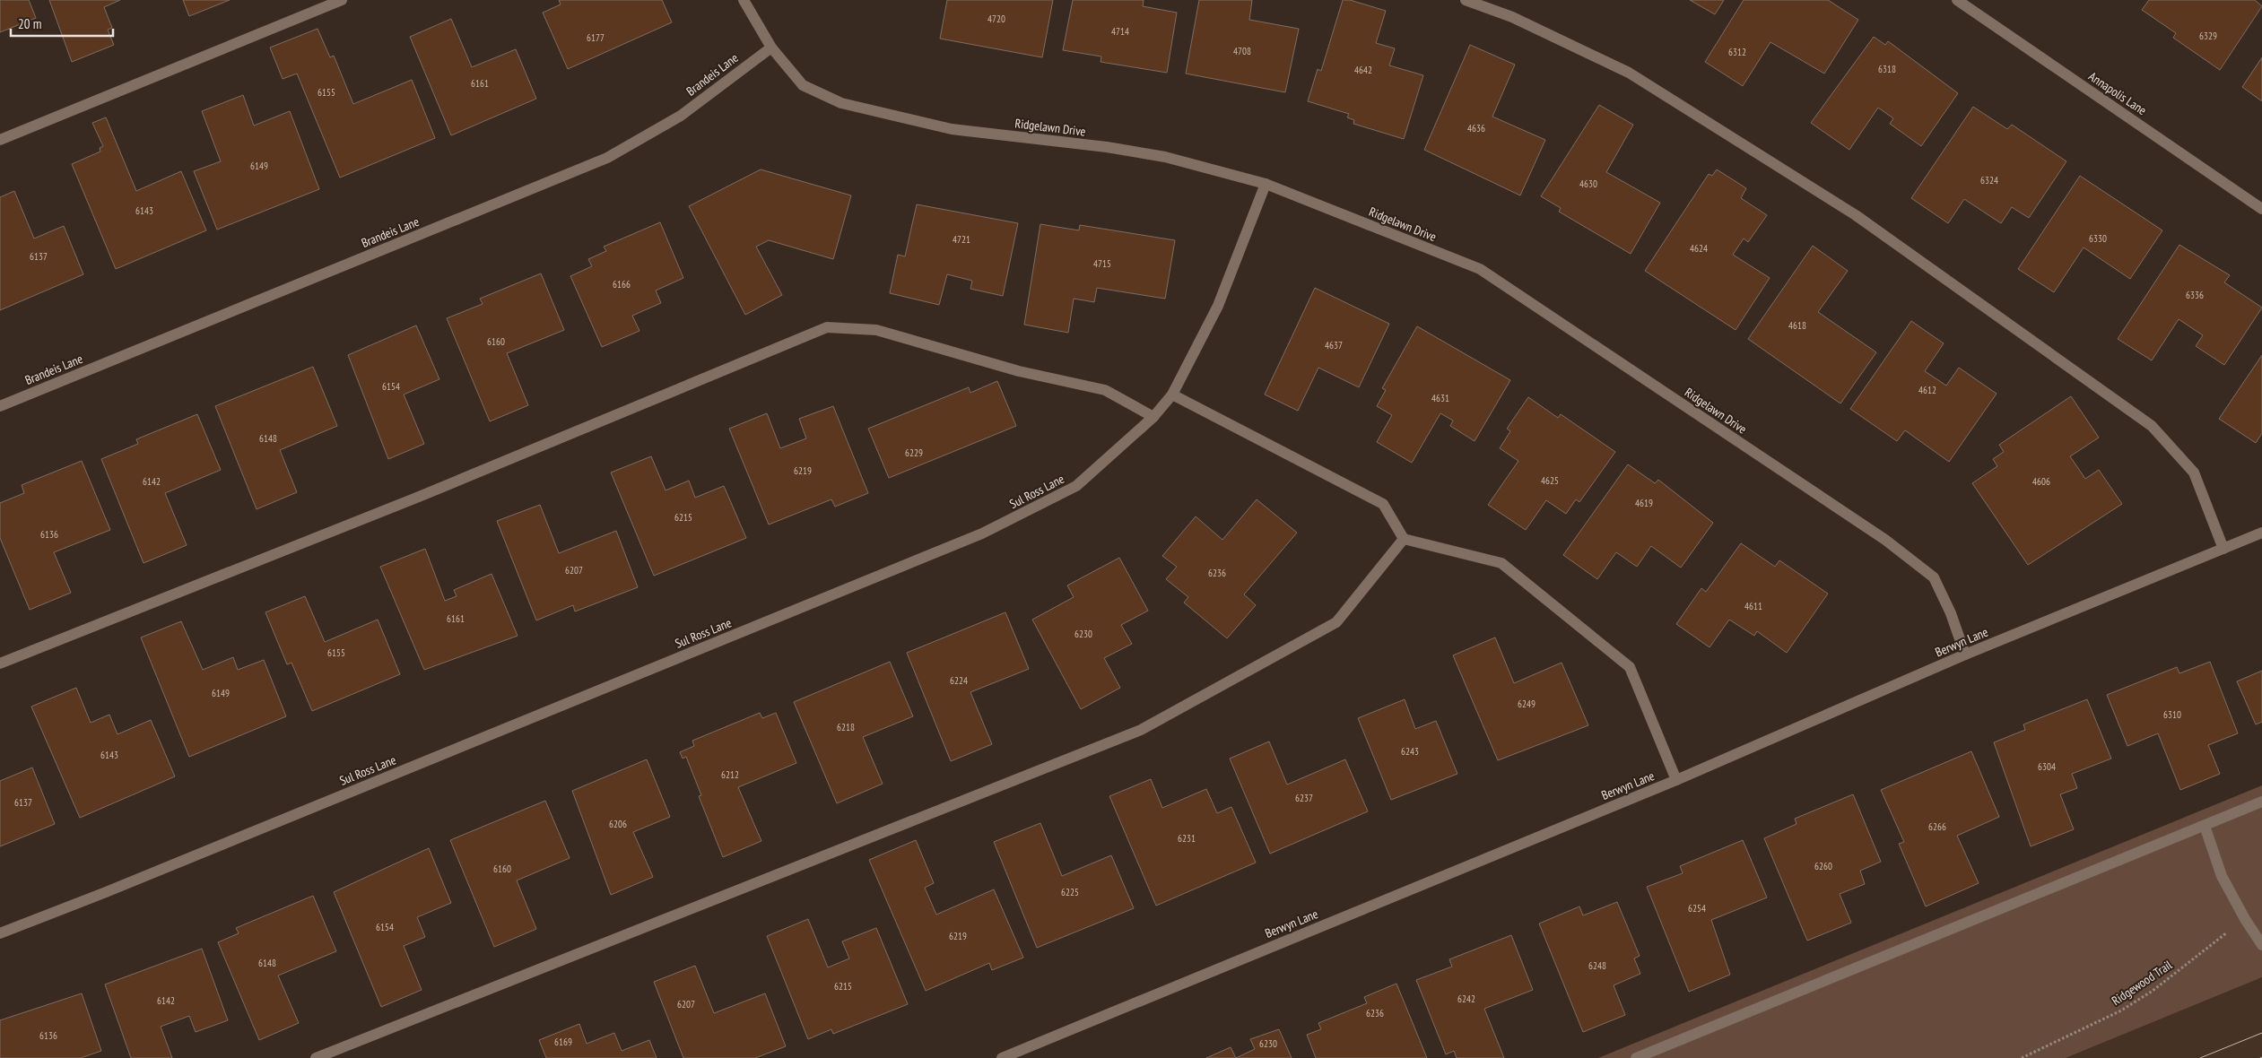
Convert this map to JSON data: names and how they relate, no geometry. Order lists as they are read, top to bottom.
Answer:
{
  "streets": {
    "street": [
      "Brandeis Lane",
      "Annapolis Lane",
      "Ridgelawn Drive",
      "Sul Ross Lane",
      "Berwyn Lane"
    ],
    "path": ["Ridgewood Trail"]
  },
  "crossings": [
    ["Brandeis Lane", "Ridgelawn Drive"],
    ["Ridgelawn Drive", "Sul Ross Lane"],
    ["Ridgelawn Drive", "Berwyn Lane"]
  ],
  "house_numbers": [
    "4720",
    "4714",
    "6329",
    "6177",
    "4708",
    "6312",
    "6318",
    "4642",
    "6161",
    "6155",
    "4636",
    "6149",
    "6324",
    "4630",
    "6143",
    "6330",
    "4721",
    "4624",
    "6137",
    "4715",
    "6166",
    "6336",
    "4618",
    "6160",
    "4637",
    "6154",
    "4612",
    "4631",
    "6148",
    "6229",
    "6219",
    "4625",
    "6142",
    "4606",
    "4619",
    "6215",
    "6136",
    "6207",
    "6236",
    "4611",
    "6161",
    "6230",
    "6155",
    "6224",
    "6149",
    "6249",
    "6310",
    "6218",
    "6243",
    "6143",
    "6304",
    "6212",
    "6237",
    "6137",
    "6206",
    "6266",
    "6231",
    "6260",
    "6160",
    "6225",
    "6254",
    "6154",
    "6219",
    "6148",
    "6248",
    "6215",
    "6242",
    "6142",
    "6207",
    "6236",
    "6136",
    "6169",
    "6230"
  ],
  "scale_bar": "20 m"
}
